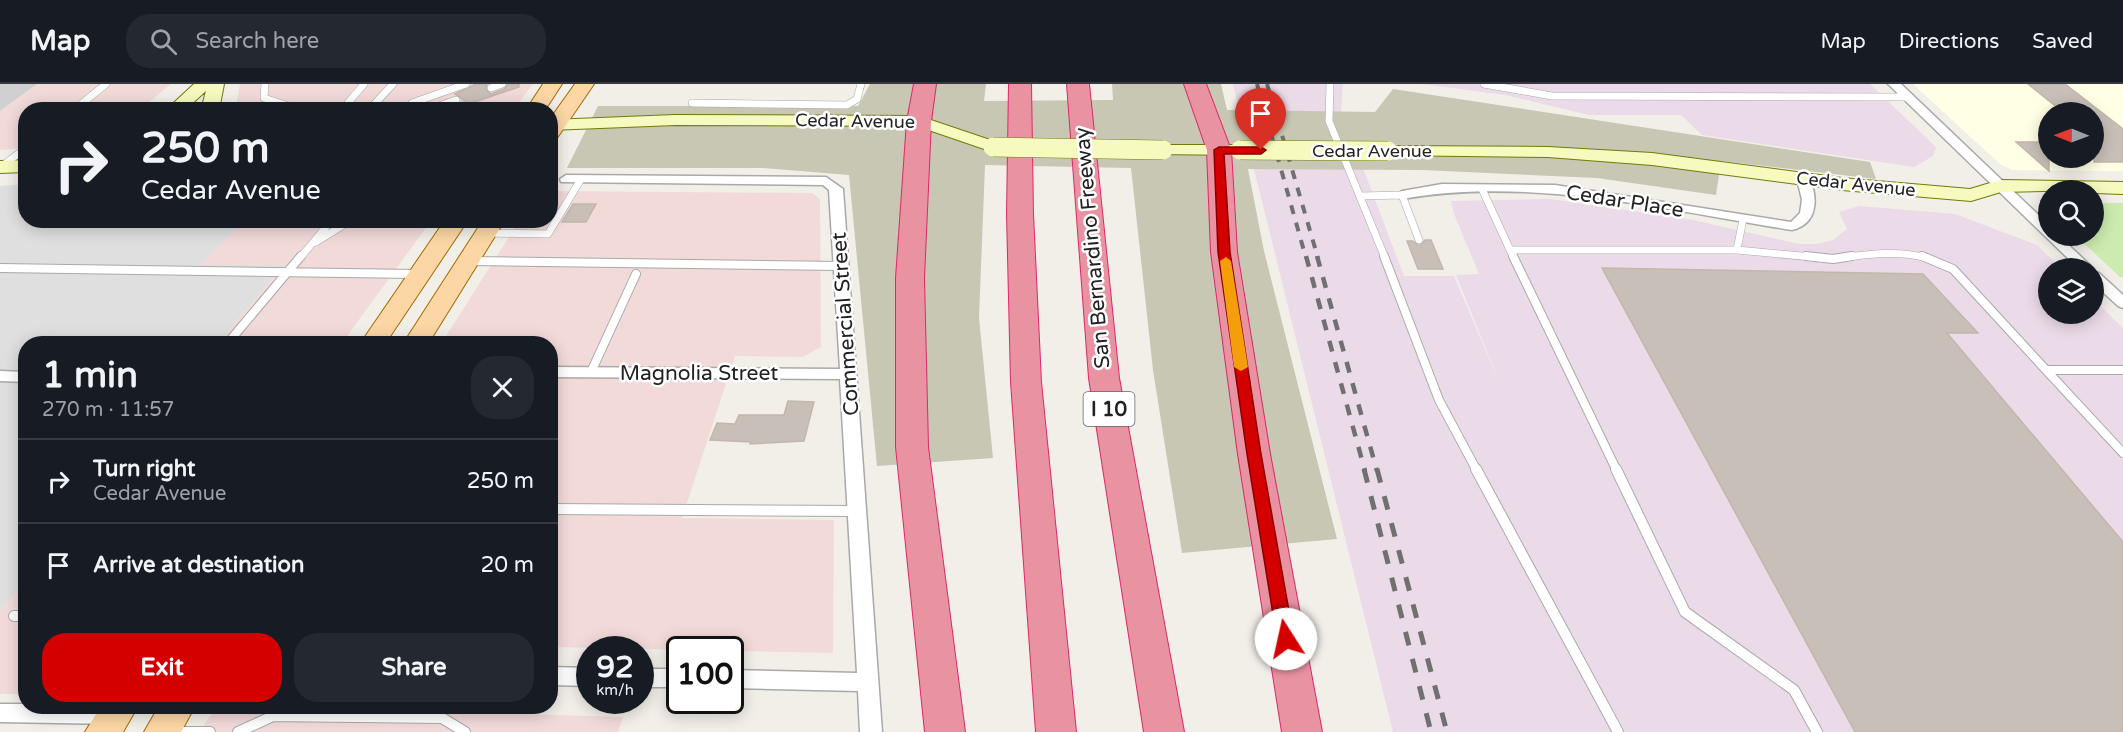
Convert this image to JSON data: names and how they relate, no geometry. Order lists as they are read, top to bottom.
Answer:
{
  "streets": {
    "highway": ["San Bernardino Freeway", "I 10"],
    "main road": ["Cedar Avenue"],
    "street": ["Cedar Place", "Commercial Street", "Magnolia Street"]
  },
  "crossings": [
    ["Cedar Avenue", "Cedar Place"],
    ["Commercial Street", "Magnolia Street"]
  ],
  "north": "left",
  "page": {
    "header": "Map",
    "search": "Search here",
    "nav": ["Map", "Directions", "Saved"],
    "turn": ["250 m", "Cedar Avenue"],
    "heading": ["1 min", "270 m · 11:57"],
    "list": [
      {
        "name": "Turn right",
        "note": "Cedar Avenue",
        "value": "250 m"
      },
      {
        "name": "Arrive at destination",
        "value": "20 m"
      }
    ],
    "buttons": ["Exit", "Share"],
    "speed": "92 km/h",
    "limit": "100"
  }
}
